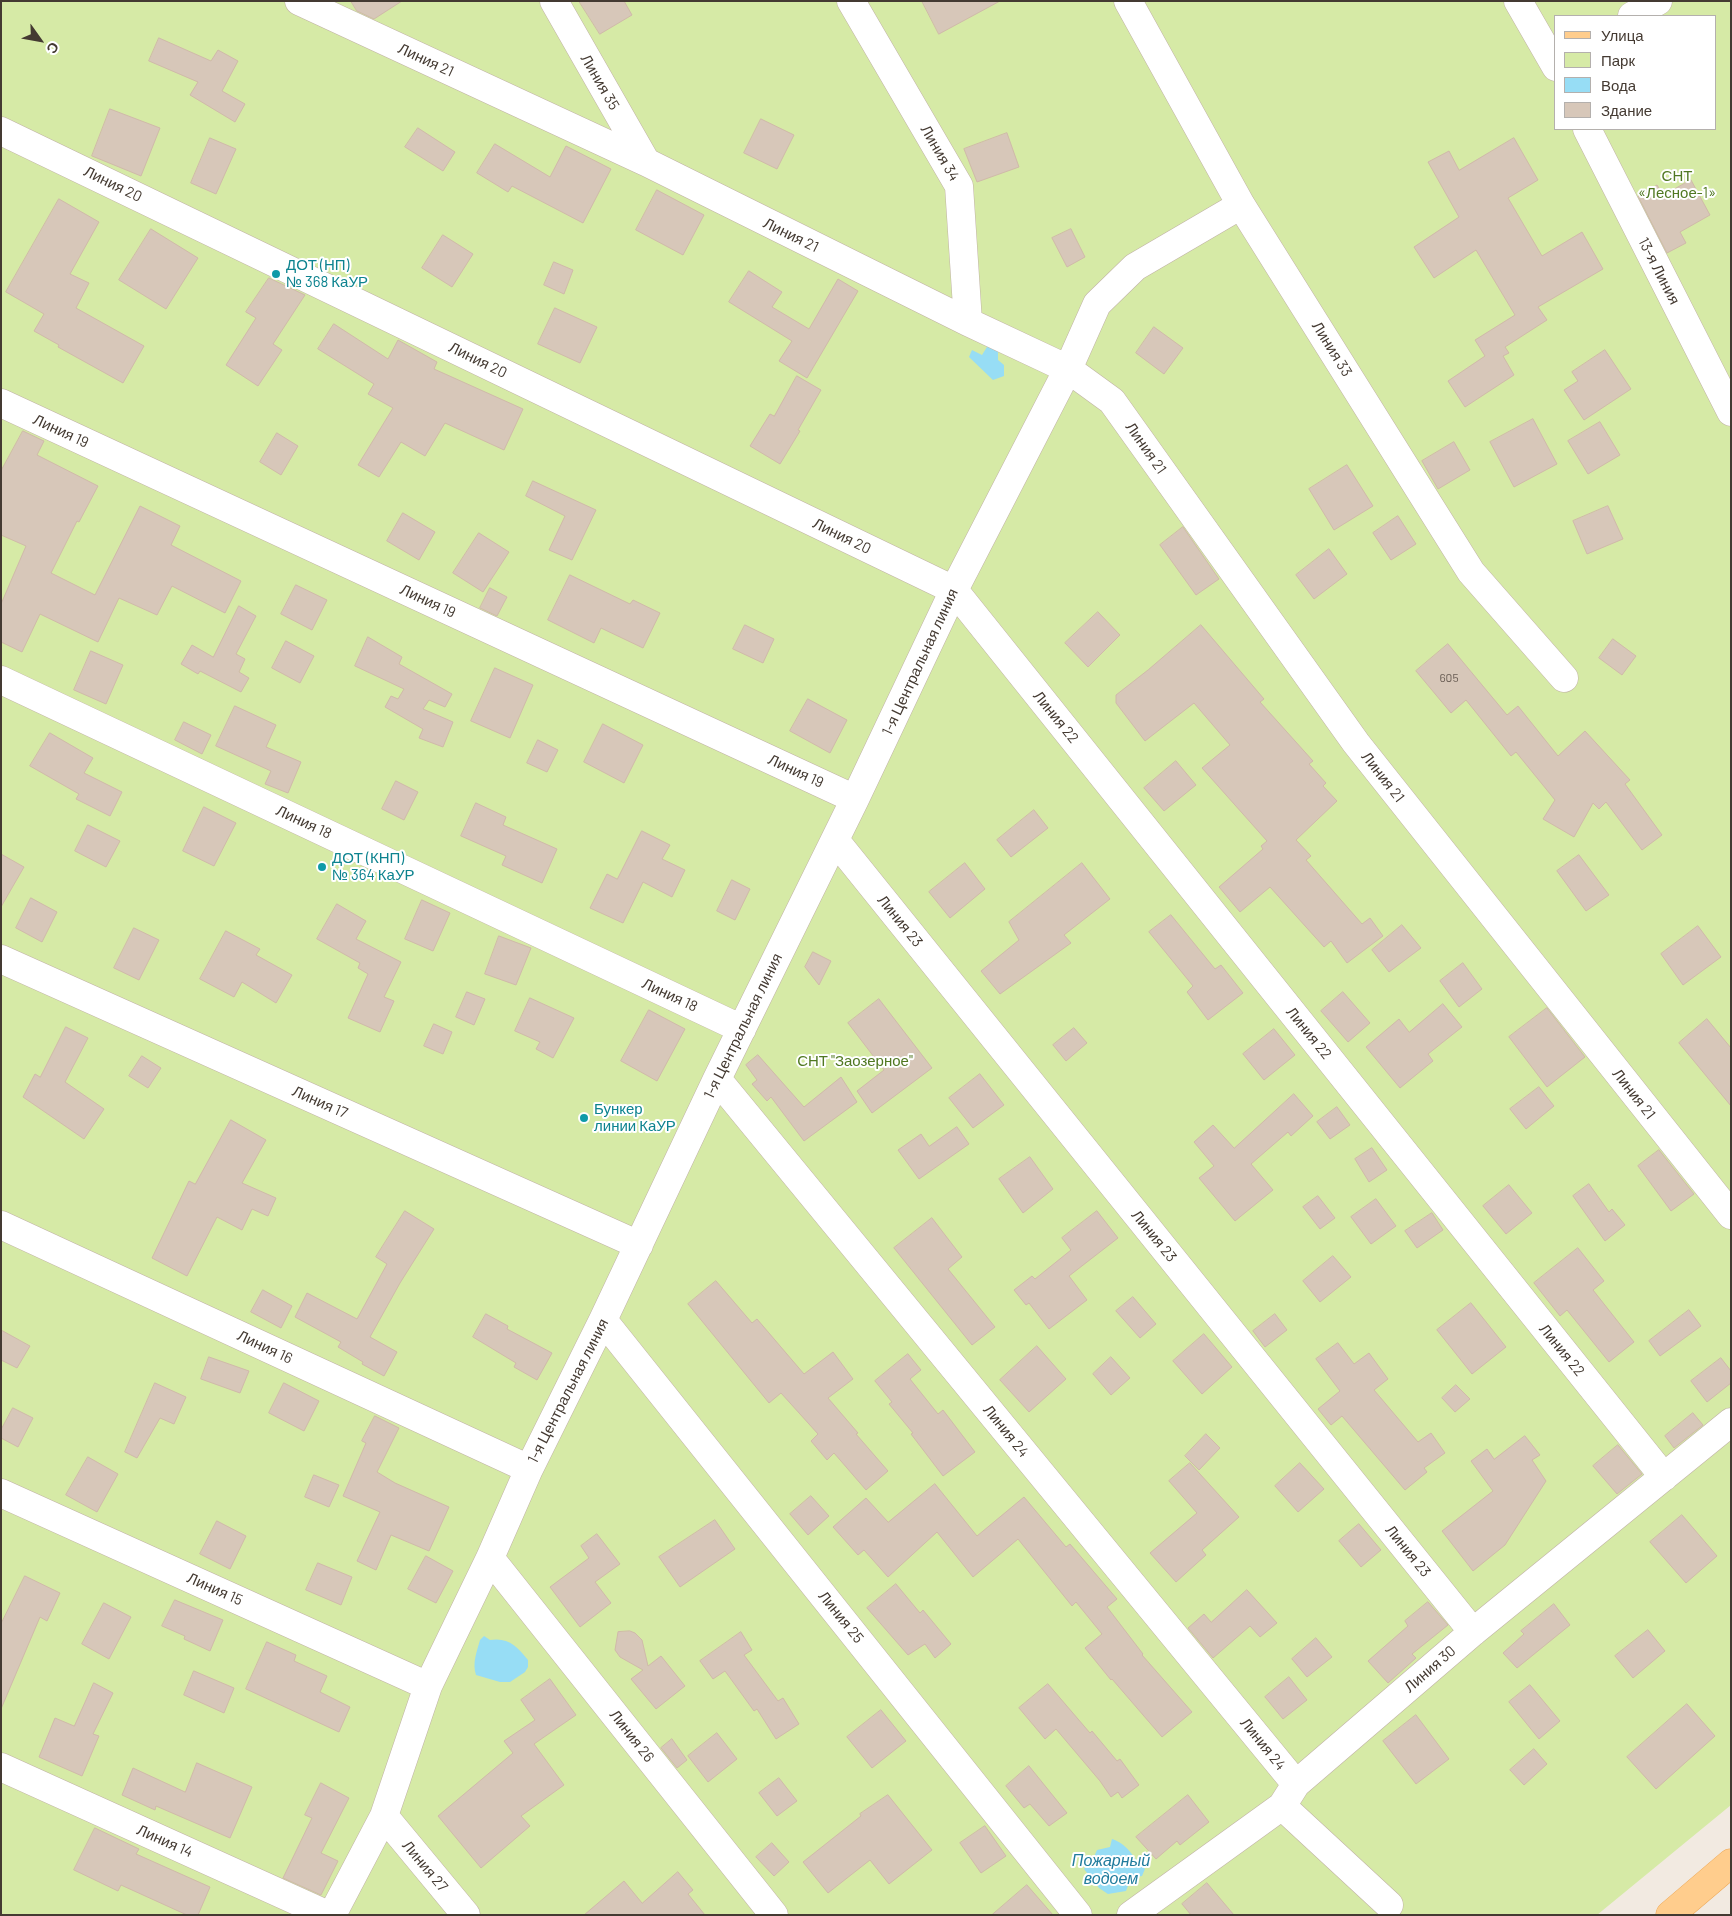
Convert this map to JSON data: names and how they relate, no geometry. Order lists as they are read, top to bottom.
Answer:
{
  "streets": {
    "street": [
      "Линия 21",
      "Линия 35",
      "Линия 34",
      "Линия 20",
      "13-я Линия",
      "Линия 33",
      "Линия 19",
      "1-я Центральная линия",
      "Линия 22",
      "Линия 18",
      "Линия 23",
      "Линия 17",
      "Линия 16",
      "Линия 24",
      "Линия 15",
      "Линия 25",
      "Линия 30",
      "Линия 26",
      "Линия 14",
      "Линия 27"
    ]
  },
  "crossings": [
    ["Линия 21", "Линия 35"],
    ["Линия 21", "Линия 34"],
    ["Линия 21", "1-я Центральная линия"],
    ["Линия 20", "1-я Центральная линия"],
    ["Линия 20", "Линия 22"],
    ["Линия 33", "1-я Центральная линия"],
    ["Линия 19", "1-я Центральная линия"],
    ["1-я Центральная линия", "Линия 22"],
    ["1-я Центральная линия", "Линия 18"],
    ["1-я Центральная линия", "Линия 23"],
    ["1-я Центральная линия", "Линия 17"],
    ["1-я Центральная линия", "Линия 16"],
    ["1-я Центральная линия", "Линия 24"],
    ["1-я Центральная линия", "Линия 15"],
    ["1-я Центральная линия", "Линия 25"],
    ["1-я Центральная линия", "Линия 26"],
    ["1-я Центральная линия", "Линия 14"],
    ["1-я Центральная линия", "Линия 27"],
    ["Линия 22", "Линия 30"],
    ["Линия 23", "Линия 30"],
    ["Линия 24", "Линия 30"]
  ],
  "water": ["Пожарный водоем"],
  "parks": ["СНТ «Лесное-1»", "СНТ \"Заозерное\""],
  "places": ["ДОТ (НП) № 368 КаУР", "ДОТ (КНП) № 364 КаУР", "Бункер линии КаУР"],
  "house_numbers": ["605"],
  "legend": [
    "Улица",
    "Парк",
    "Вода",
    "Здание"
  ],
  "north": "bottom right"
}
